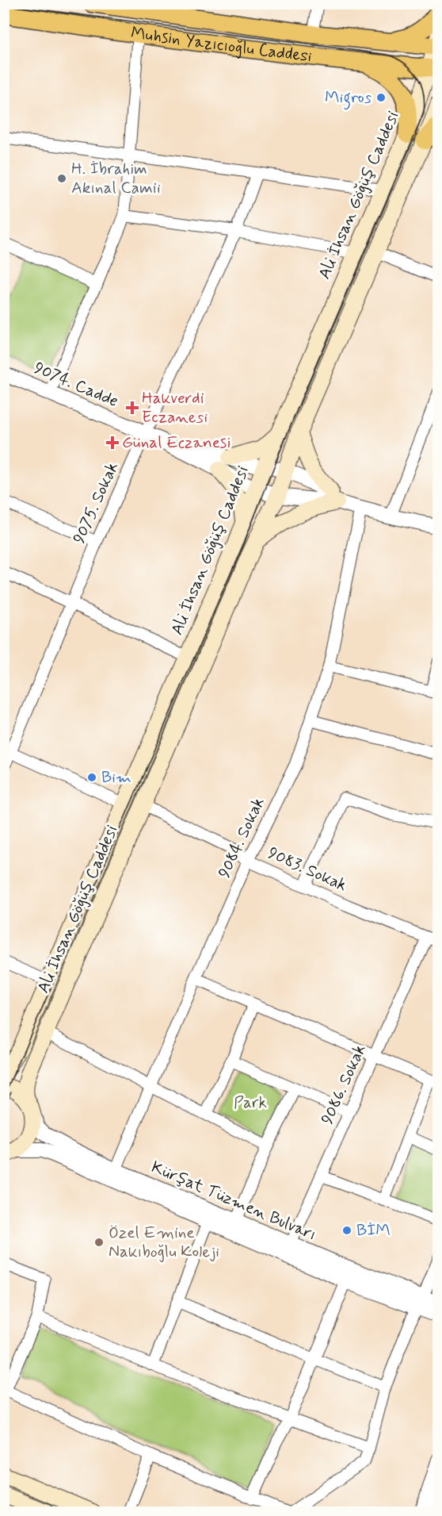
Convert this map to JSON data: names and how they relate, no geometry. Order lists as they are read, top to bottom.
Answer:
{
  "streets": {
    "main road": ["Muhsin Yazıcıoğlu Caddesi", "Ali İhsan Göğüş Caddesi"],
    "street": [
      "9074. Cadde",
      "9075. Sokak",
      "9084. Sokak",
      "9083. Sokak",
      "9086. Sokak",
      "Kürşat Tüzmen Bulvarı"
    ]
  },
  "crossings": [
    ["Muhsin Yazıcıoğlu Caddesi", "Ali İhsan Göğüş Caddesi"],
    ["Ali İhsan Göğüş Caddesi", "9083. Sokak"],
    ["Ali İhsan Göğüş Caddesi", "Kürşat Tüzmen Bulvarı"],
    ["9074. Cadde", "9075. Sokak"],
    ["9084. Sokak", "9083. Sokak"],
    ["9084. Sokak", "Kürşat Tüzmen Bulvarı"],
    ["9083. Sokak", "9086. Sokak"],
    ["9086. Sokak", "Kürşat Tüzmen Bulvarı"]
  ],
  "parks": ["Park"],
  "places": {
    "other": [
      "Migros",
      "H. İbrahim Akınal Camii",
      "Bim",
      "BİM",
      "Özel Emine Nakıboğlu Koleji"
    ],
    "health": ["Hakverdi Eczanesi", "Günal Eczanesi"]
  }
}
